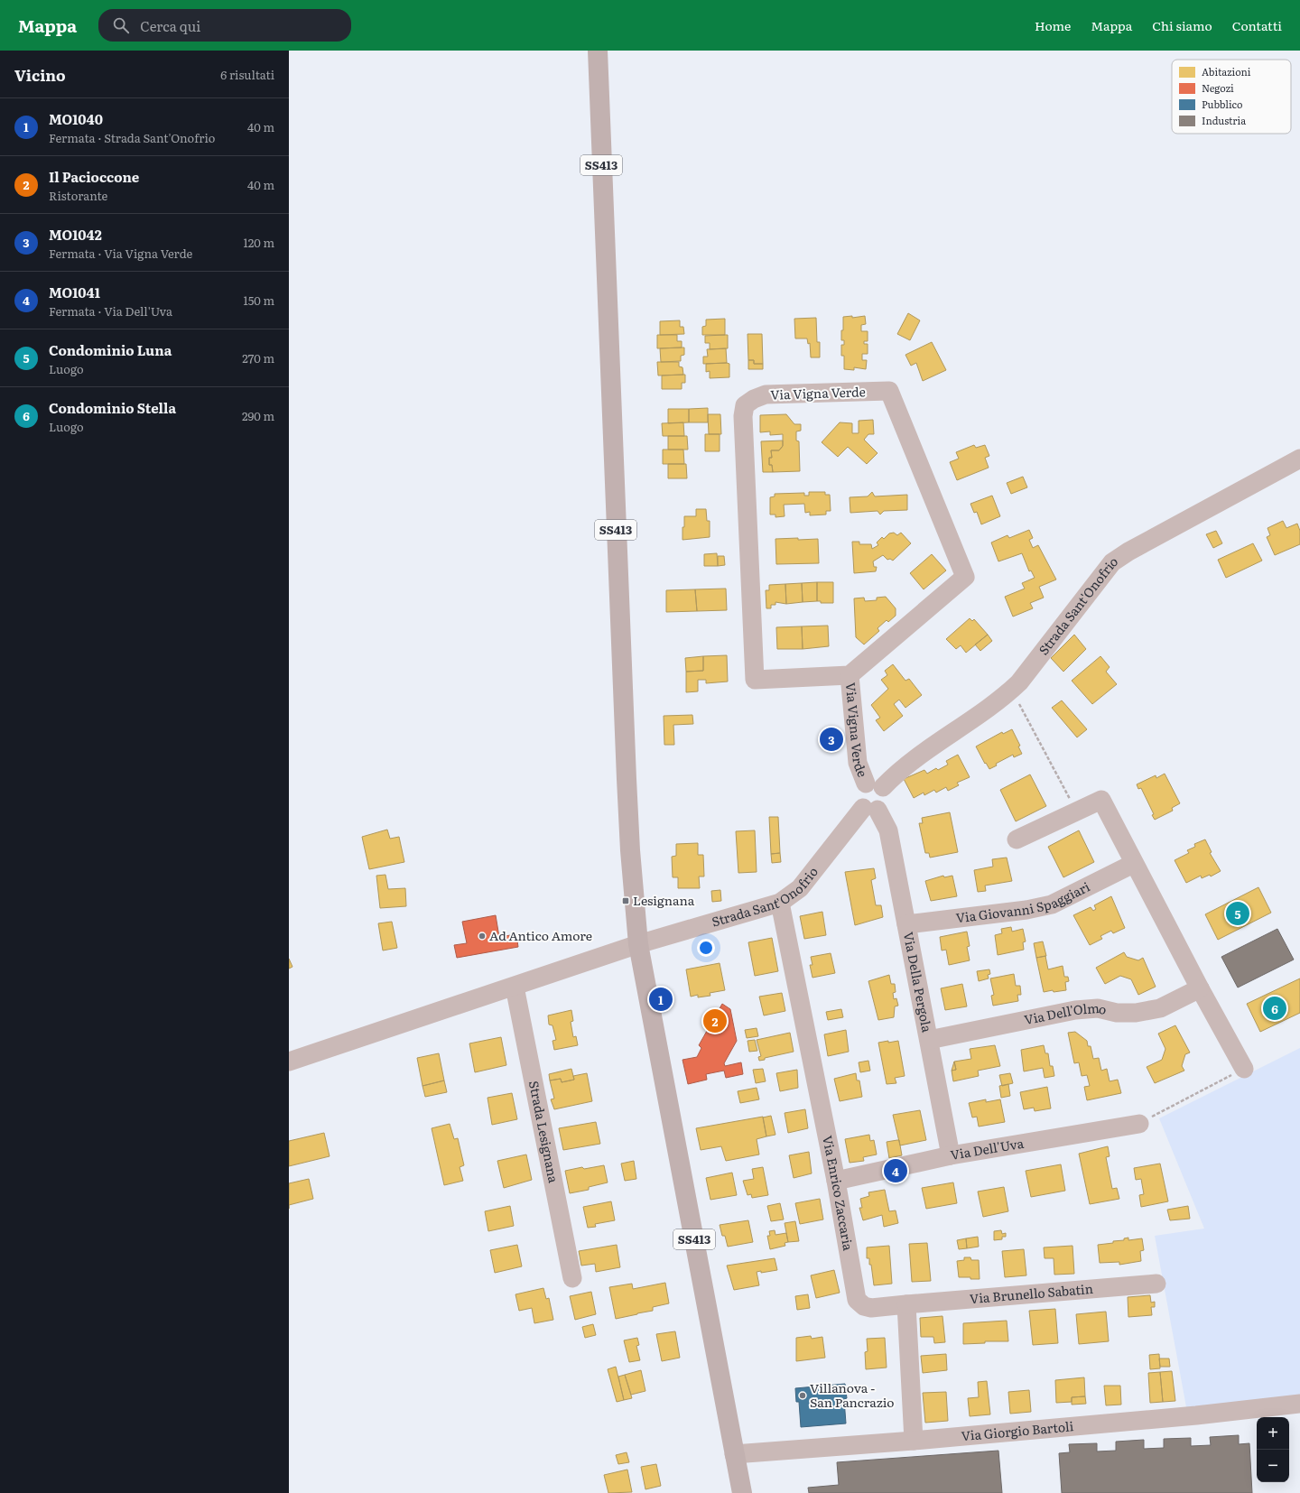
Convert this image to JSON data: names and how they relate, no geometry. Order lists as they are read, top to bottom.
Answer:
{
  "streets": {
    "main road": ["SS413"],
    "street": [
      "Via Vigna Verde",
      "Strada Sant'Onofrio",
      "Via Giovanni Spaggiari",
      "Via Della Pergola",
      "Via Dell'Olmo",
      "Strada Lesignana",
      "Via Dell'Uva",
      "Via Enrico Zaccaria",
      "Via Brunello Sabatin",
      "Via Giorgio Bartoli"
    ]
  },
  "crossings": [
    ["SS413", "Strada Sant'Onofrio"],
    ["SS413", "Via Giorgio Bartoli"],
    ["Via Vigna Verde", "Strada Sant'Onofrio"],
    ["Via Vigna Verde", "Via Della Pergola"],
    ["Strada Sant'Onofrio", "Via Della Pergola"],
    ["Strada Sant'Onofrio", "Via Enrico Zaccaria"],
    ["Via Giovanni Spaggiari", "Via Della Pergola"],
    ["Via Della Pergola", "Via Dell'Olmo"],
    ["Via Della Pergola", "Via Dell'Uva"],
    ["Via Dell'Uva", "Via Enrico Zaccaria"],
    ["Via Enrico Zaccaria", "Via Brunello Sabatin"]
  ],
  "places": {
    "transit": ["Lesignana"],
    "other": ["Ad Antico Amore", "Villanova - San Pancrazio"]
  },
  "legend": [
    "Abitazioni",
    "Negozi",
    "Pubblico",
    "Industria"
  ],
  "page": {
    "header": "Mappa",
    "search": "Cerca qui",
    "nav": [
      "Home",
      "Mappa",
      "Chi siamo",
      "Contatti"
    ],
    "heading": ["Vicino", "6 risultati"],
    "list": [
      {
        "mark": "1",
        "name": "MO1040",
        "note": "Fermata · Strada Sant'Onofrio",
        "value": "40 m"
      },
      {
        "mark": "2",
        "name": "Il Pacioccone",
        "note": "Ristorante",
        "value": "40 m"
      },
      {
        "mark": "3",
        "name": "MO1042",
        "note": "Fermata · Via Vigna Verde",
        "value": "120 m"
      },
      {
        "mark": "4",
        "name": "MO1041",
        "note": "Fermata · Via Dell'Uva",
        "value": "150 m"
      },
      {
        "mark": "5",
        "name": "Condominio Luna",
        "note": "Luogo",
        "value": "270 m"
      },
      {
        "mark": "6",
        "name": "Condominio Stella",
        "note": "Luogo",
        "value": "290 m"
      }
    ],
    "pins": [
      "3",
      "5",
      "1",
      "6",
      "2",
      "4"
    ],
    "map_buttons": ["+", "−"]
  }
}
